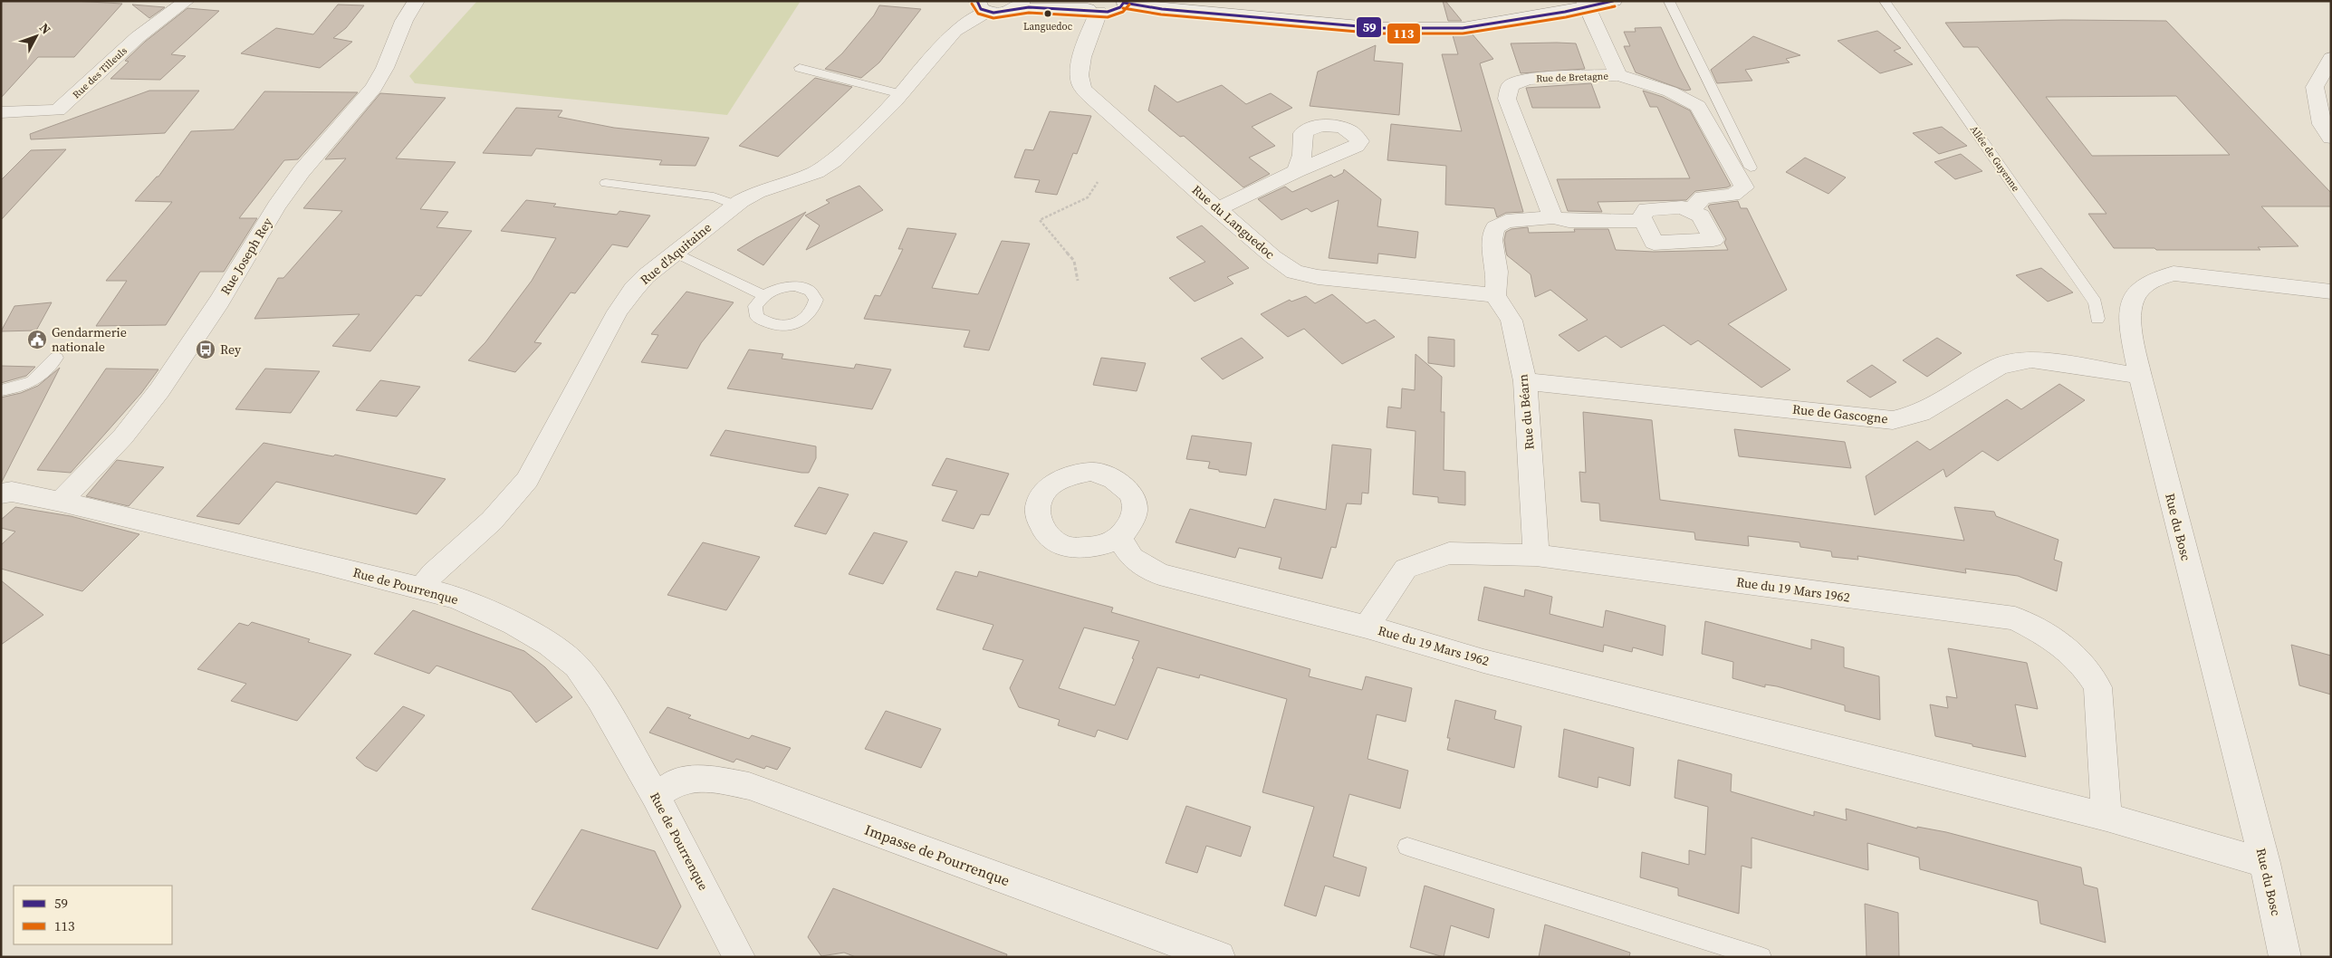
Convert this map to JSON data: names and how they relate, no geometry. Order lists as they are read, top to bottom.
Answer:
{
  "streets": {
    "street": [
      "Rue des Tilleuls",
      "Rue de Bretagne",
      "Rue du Languedoc",
      "Rue d'Aquitaine",
      "Rue Joseph Rey",
      "Rue du Béarn",
      "Rue de Gascogne",
      "Rue du Bosc",
      "Rue de Pourrenque",
      "Rue du 19 Mars 1962",
      "Impasse de Pourrenque"
    ],
    "lane": ["Allée de Guyenne"]
  },
  "crossings": [
    ["Rue du Languedoc", "Rue du Béarn"],
    ["Rue d'Aquitaine", "Rue de Pourrenque"],
    ["Rue Joseph Rey", "Rue de Pourrenque"],
    ["Rue du Béarn", "Rue de Gascogne"],
    ["Rue du Béarn", "Rue du 19 Mars 1962"],
    ["Rue de Gascogne", "Rue du Bosc"],
    ["Rue du Bosc", "Rue du 19 Mars 1962"],
    ["Rue de Pourrenque", "Impasse de Pourrenque"]
  ],
  "places": {
    "other": ["Languedoc"],
    "public building": ["Gendarmerie nationale"],
    "bus stop": ["Rey"]
  },
  "lines": ["transit line 59", "transit line 113"],
  "legend": ["59", "113"],
  "north": "top right"
}
